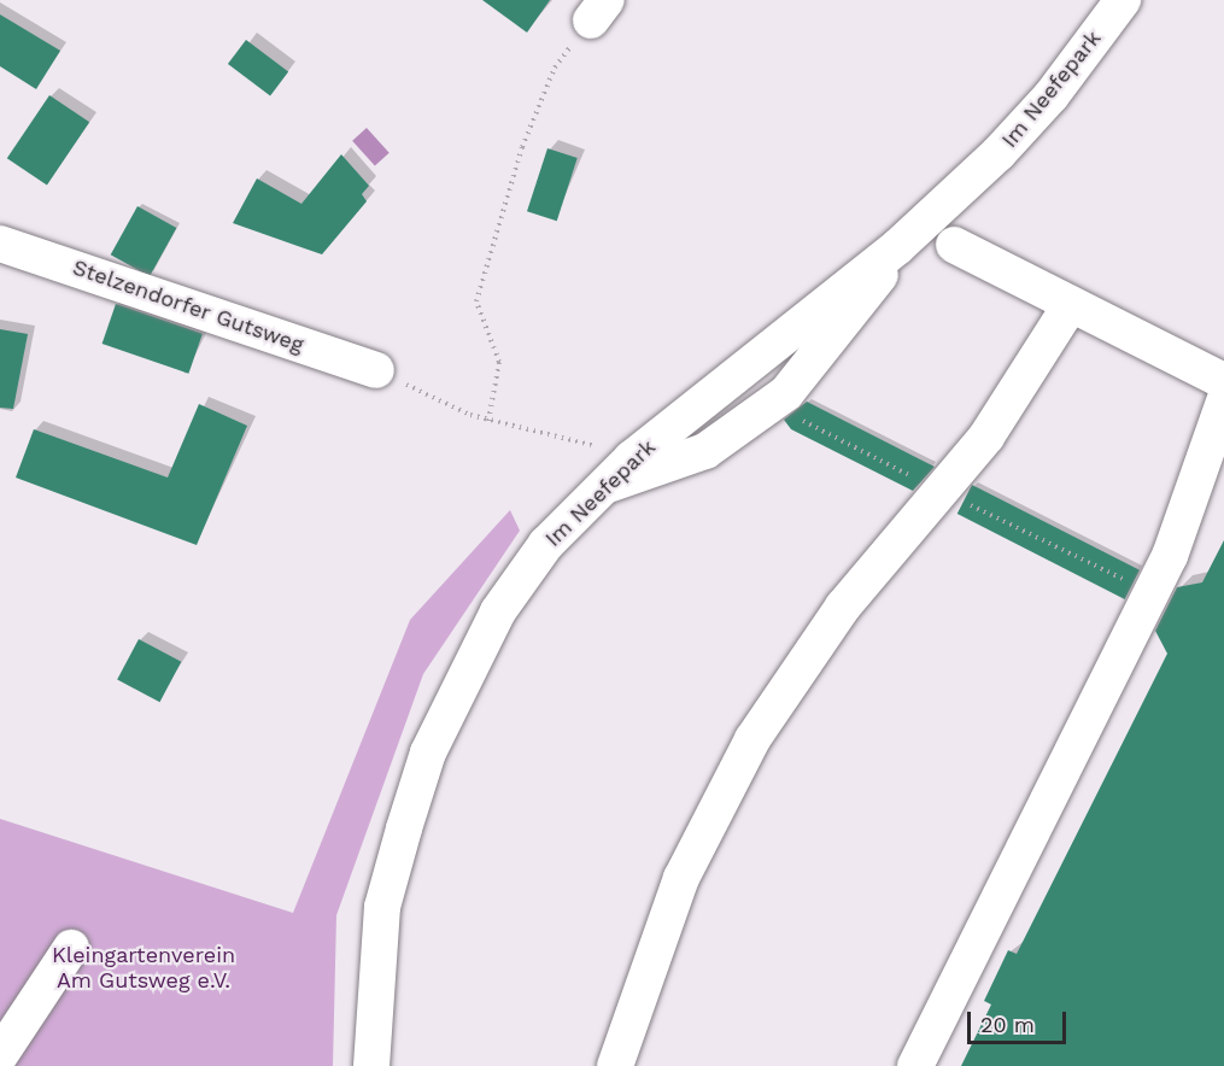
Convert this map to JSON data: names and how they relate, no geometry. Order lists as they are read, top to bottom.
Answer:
{
  "streets": {
    "street": ["Im Neefepark", "Stelzendorfer Gutsweg"]
  },
  "parks": ["Kleingartenverein Am Gutsweg e.V."],
  "scale_bar": "20 m"
}
